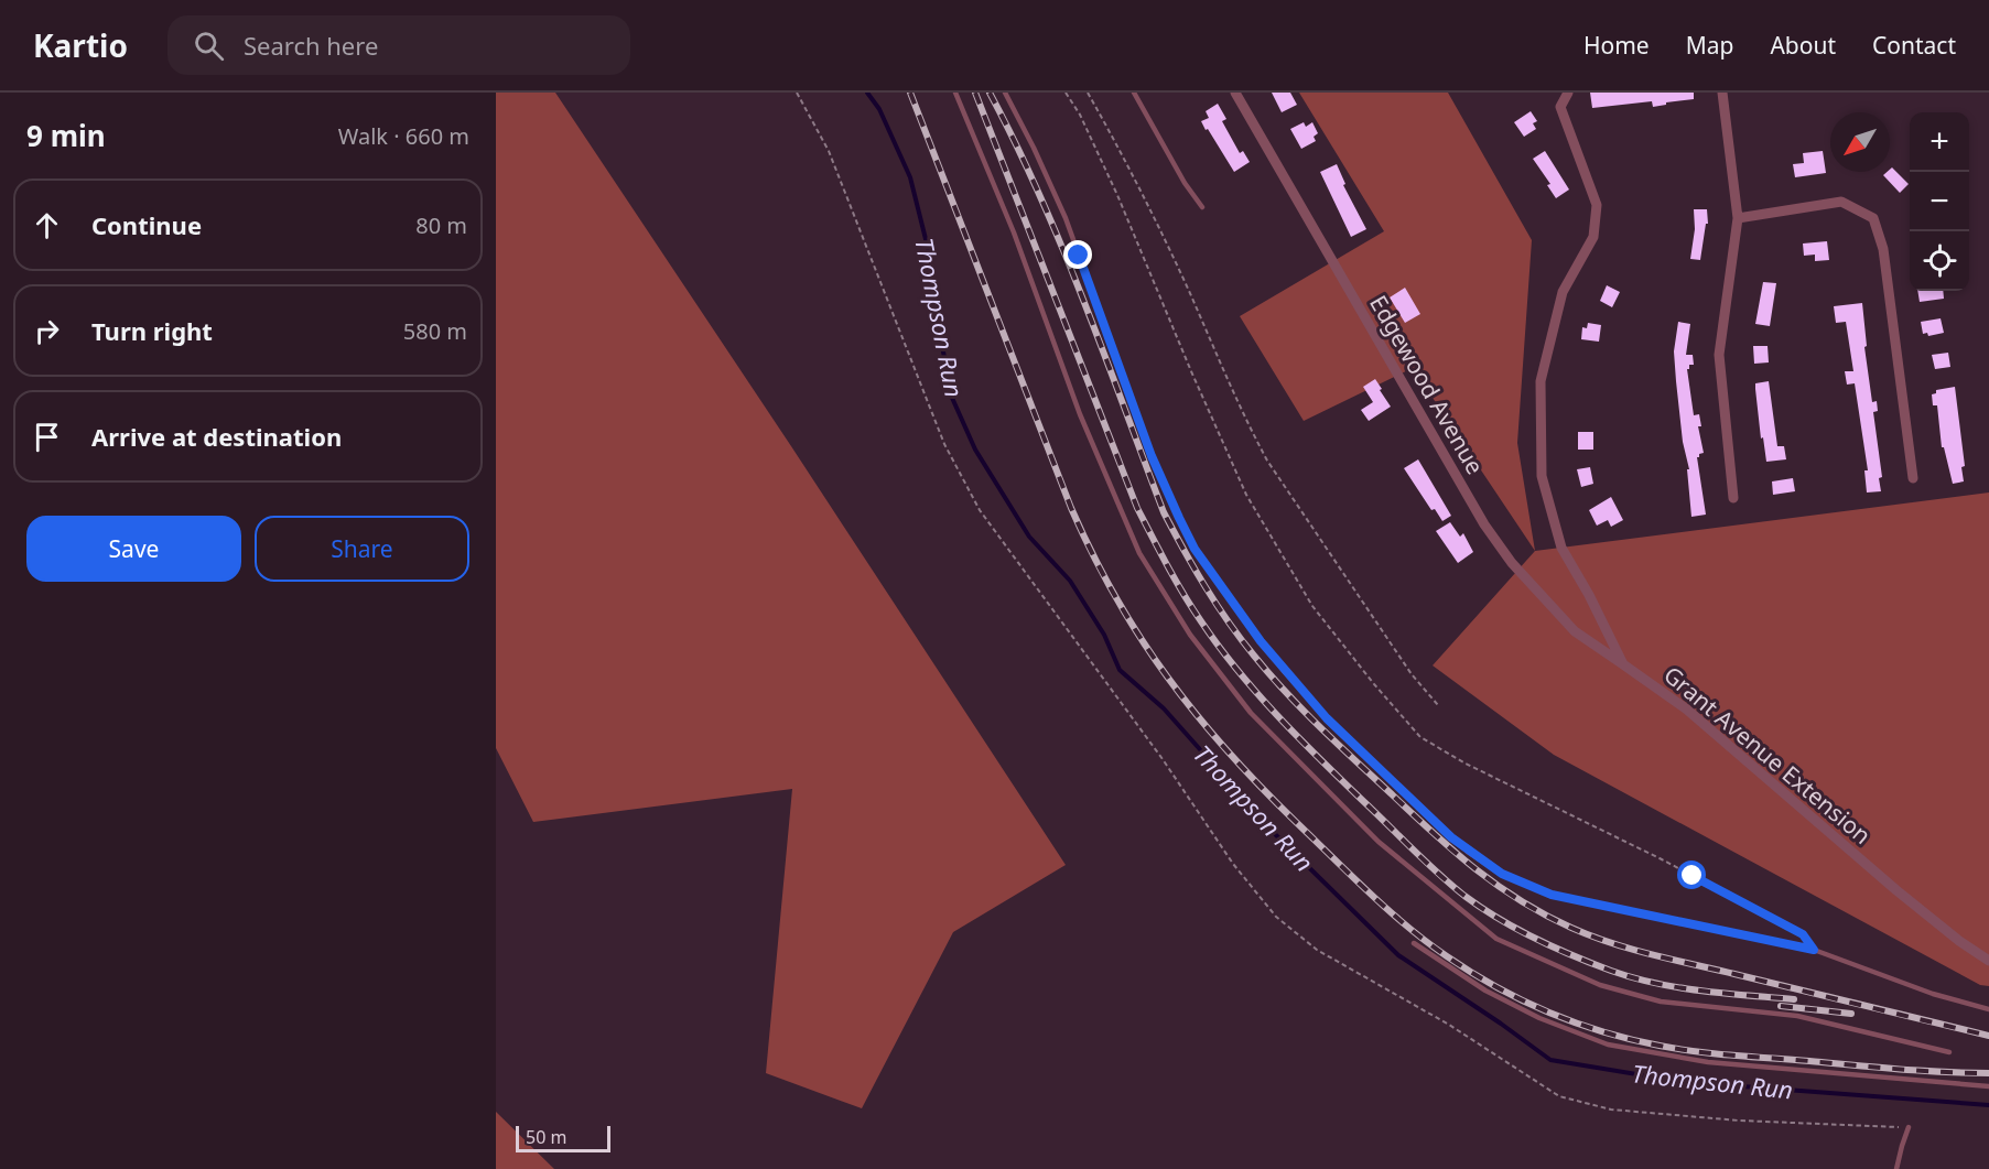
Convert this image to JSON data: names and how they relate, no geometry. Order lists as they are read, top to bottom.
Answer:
{
  "streets": {
    "street": ["Edgewood Avenue", "Grant Avenue Extension"]
  },
  "crossings": [
    ["Edgewood Avenue", "Grant Avenue Extension"]
  ],
  "water": ["Thompson Run"],
  "scale_bar": "50 m",
  "north": "bottom left",
  "page": {
    "header": "Kartio",
    "search": "Search here",
    "nav": [
      "Home",
      "Map",
      "About",
      "Contact"
    ],
    "heading": ["9 min", "Walk · 660 m"],
    "map_buttons": ["+", "−"],
    "list": [
      ["Continue", "80 m"],
      ["Turn right", "580 m"],
      "Arrive at destination"
    ],
    "buttons": ["Save", "Share"],
    "scale": "50 m"
  }
}
